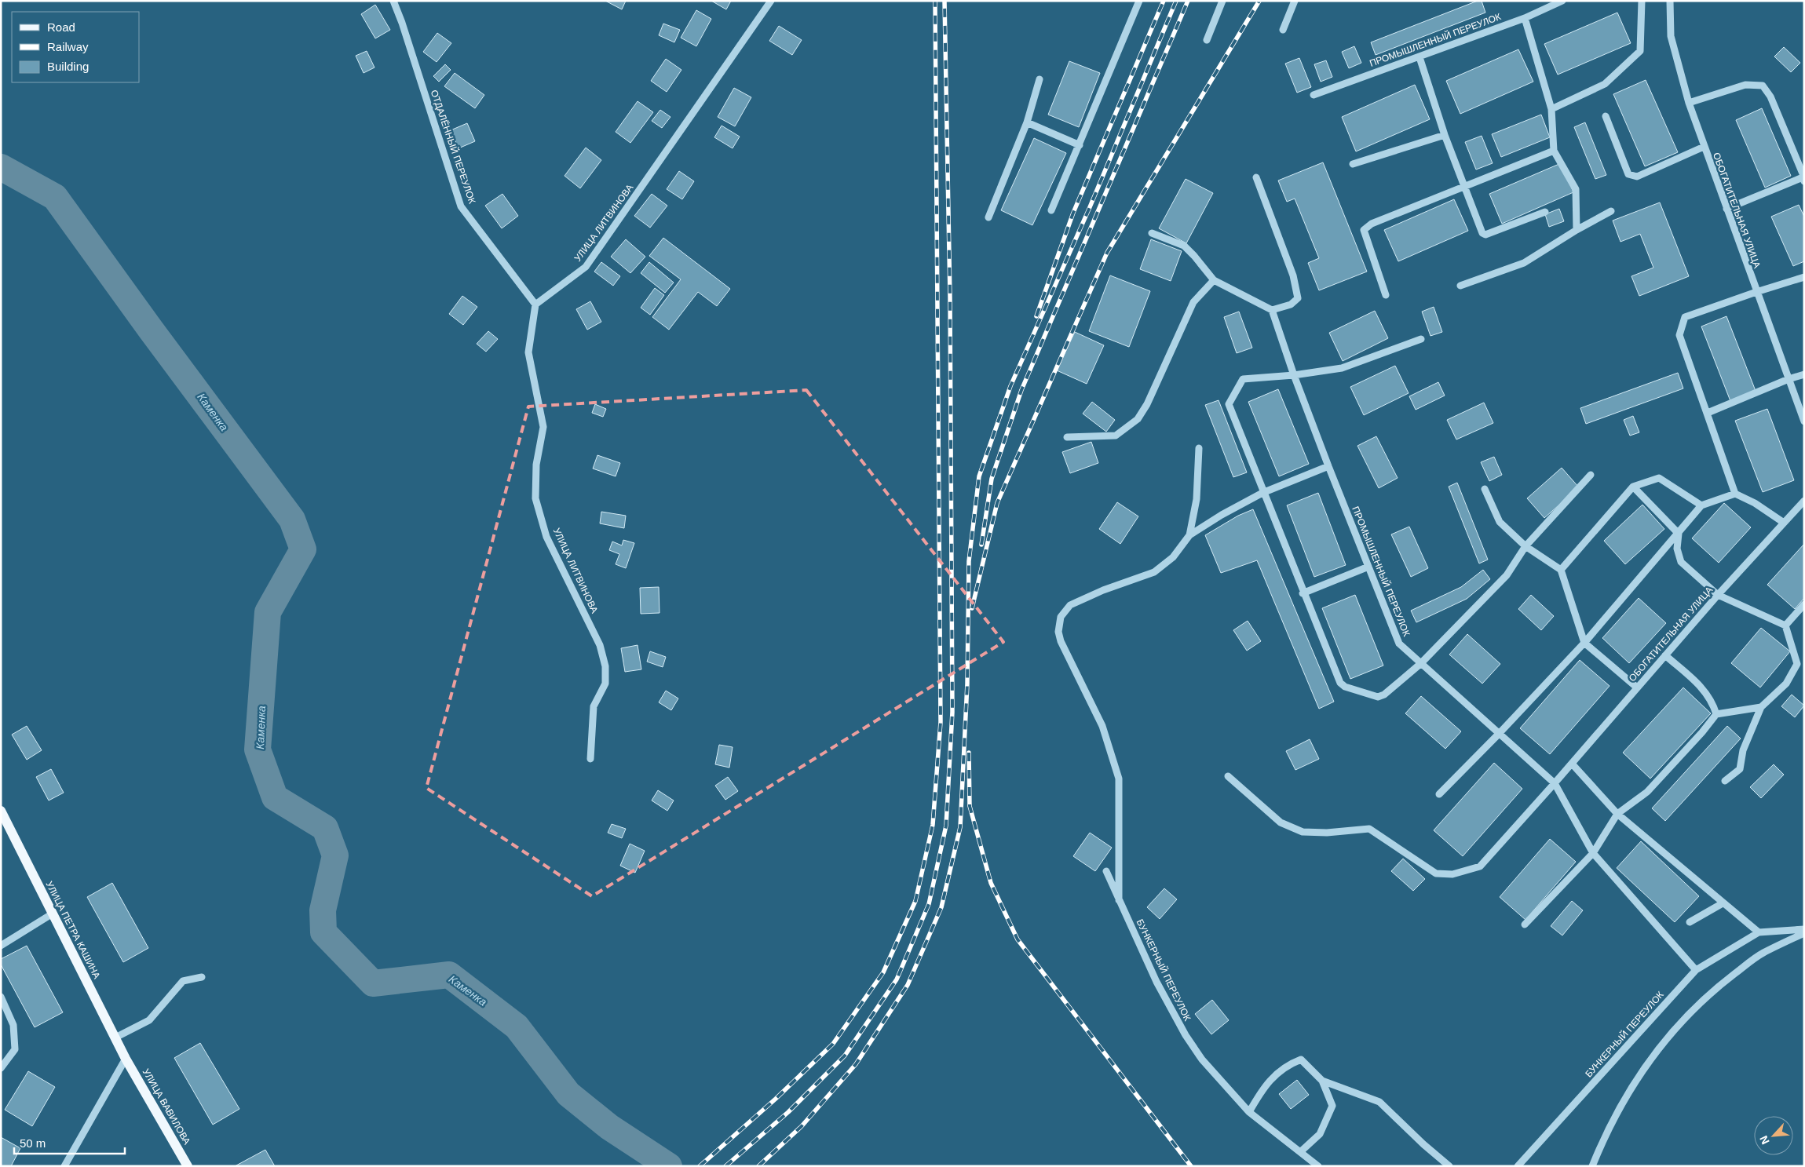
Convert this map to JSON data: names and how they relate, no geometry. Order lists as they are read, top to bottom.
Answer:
{
  "streets": {
    "main road": ["УЛИЦА ПЕТРА КАШИНА", "УЛИЦА ВАВИЛОВА"],
    "street": [
      "ПРОМЫШЛЕННЫЙ ПЕРЕУЛОК",
      "ОТДАЛЁННЫЙ ПЕРЕУЛОК",
      "ОБОГАТИТЕЛЬНАЯ УЛИЦА",
      "УЛИЦА ЛИТВИНОВА",
      "БУНКЕРНЫЙ ПЕРЕУЛОК"
    ]
  },
  "crossings": [
    ["ПРОМЫШЛЕННЫЙ ПЕРЕУЛОК", "ОБОГАТИТЕЛЬНАЯ УЛИЦА"],
    ["ПРОМЫШЛЕННЫЙ ПЕРЕУЛОК", "БУНКЕРНЫЙ ПЕРЕУЛОК"],
    ["ОТДАЛЁННЫЙ ПЕРЕУЛОК", "УЛИЦА ЛИТВИНОВА"],
    ["УЛИЦА ПЕТРА КАШИНА", "УЛИЦА ВАВИЛОВА"]
  ],
  "water": ["Каменка"],
  "legend": ["Road", "Railway", "Building"],
  "scale_bar": "50 m",
  "north": "bottom left"
}
